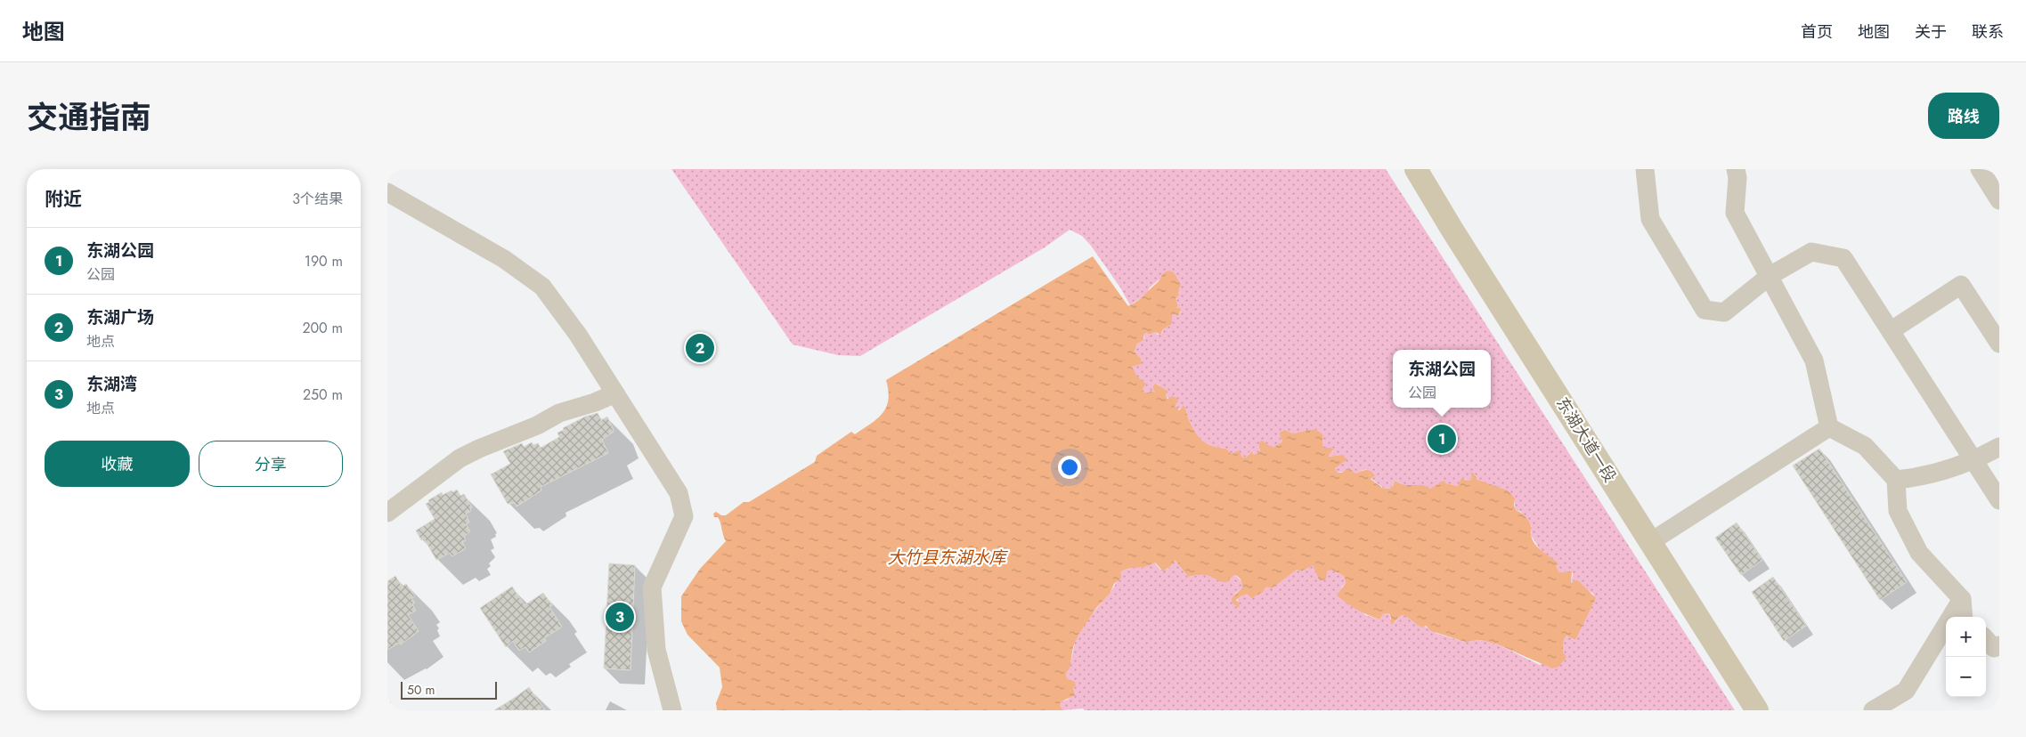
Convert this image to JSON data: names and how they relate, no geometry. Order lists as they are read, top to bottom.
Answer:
{
  "streets": {
    "main road": ["东湖大道一段"]
  },
  "water": ["大竹县东湖水库"],
  "scale_bar": "50 m",
  "page": {
    "header": "地图",
    "nav": [
      "首页",
      "地图",
      "关于",
      "联系"
    ],
    "title": "交通指南",
    "buttons": [
      "路线",
      ["收藏", "分享"]
    ],
    "heading": ["附近", "3个结果"],
    "list": [
      {
        "mark": "1",
        "name": "东湖公园",
        "note": "公园",
        "value": "190 m"
      },
      {
        "mark": "2",
        "name": "东湖广场",
        "note": "地点",
        "value": "200 m"
      },
      {
        "mark": "3",
        "name": "东湖湾",
        "note": "地点",
        "value": "250 m"
      }
    ],
    "pins": ["2", "1", "3"],
    "popup": ["东湖公园", "公园"],
    "map_buttons": ["+", "−"],
    "scale": "50 m"
  }
}
